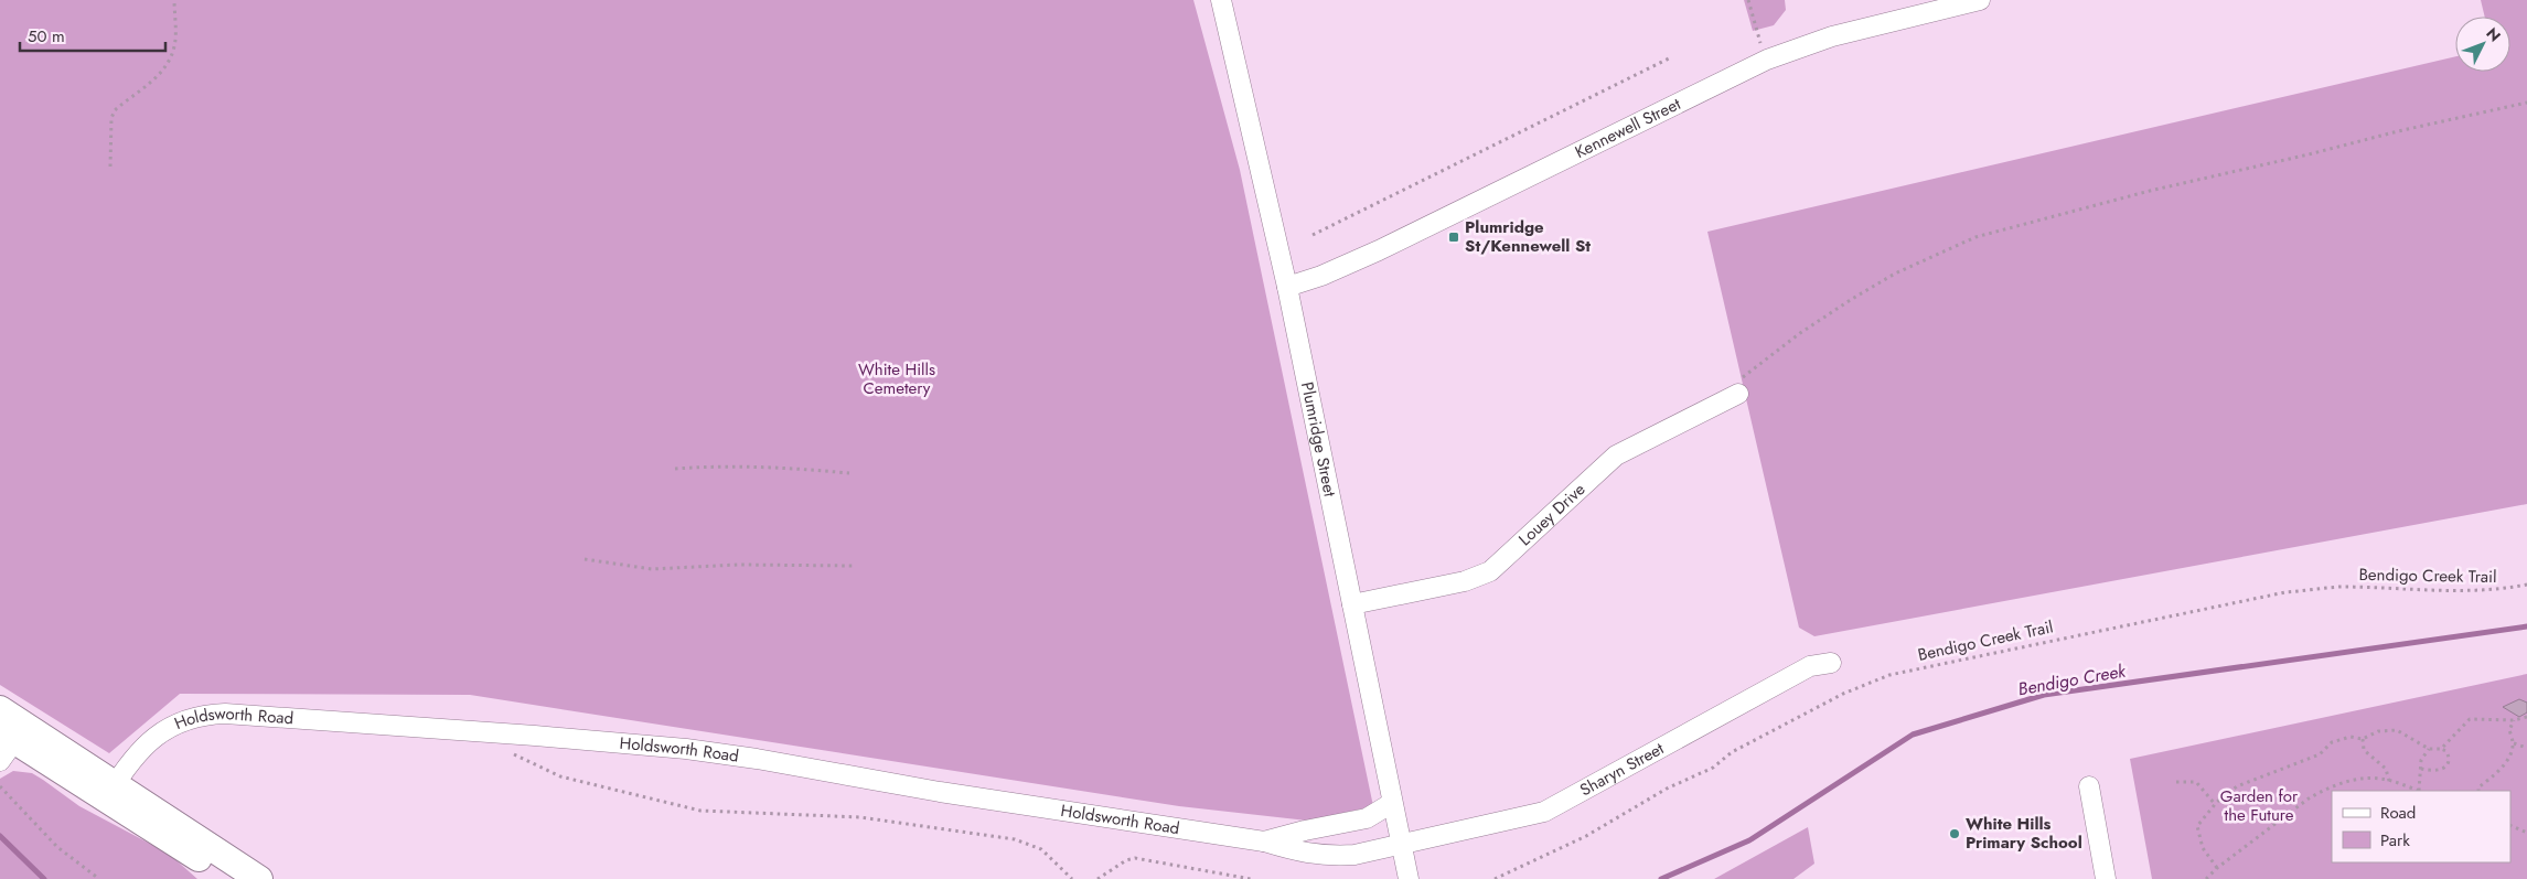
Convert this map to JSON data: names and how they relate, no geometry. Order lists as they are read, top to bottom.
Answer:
{
  "streets": {
    "street": [
      "Kennewell Street",
      "Plumridge Street",
      "Louey Drive",
      "Holdsworth Road",
      "Sharyn Street"
    ],
    "path": ["Bendigo Creek Trail"]
  },
  "crossings": [
    ["Kennewell Street", "Plumridge Street"],
    ["Plumridge Street", "Louey Drive"],
    ["Plumridge Street", "Holdsworth Road"],
    ["Plumridge Street", "Sharyn Street"],
    ["Holdsworth Road", "Sharyn Street"]
  ],
  "water": ["Bendigo Creek"],
  "parks": ["White Hills Cemetery", "Garden for the Future"],
  "places": {
    "transit": ["Plumridge St/Kennewell St"],
    "other": ["White Hills Primary School"]
  },
  "legend": ["Road", "Park"],
  "scale_bar": "50 m",
  "north": "top right"
}
